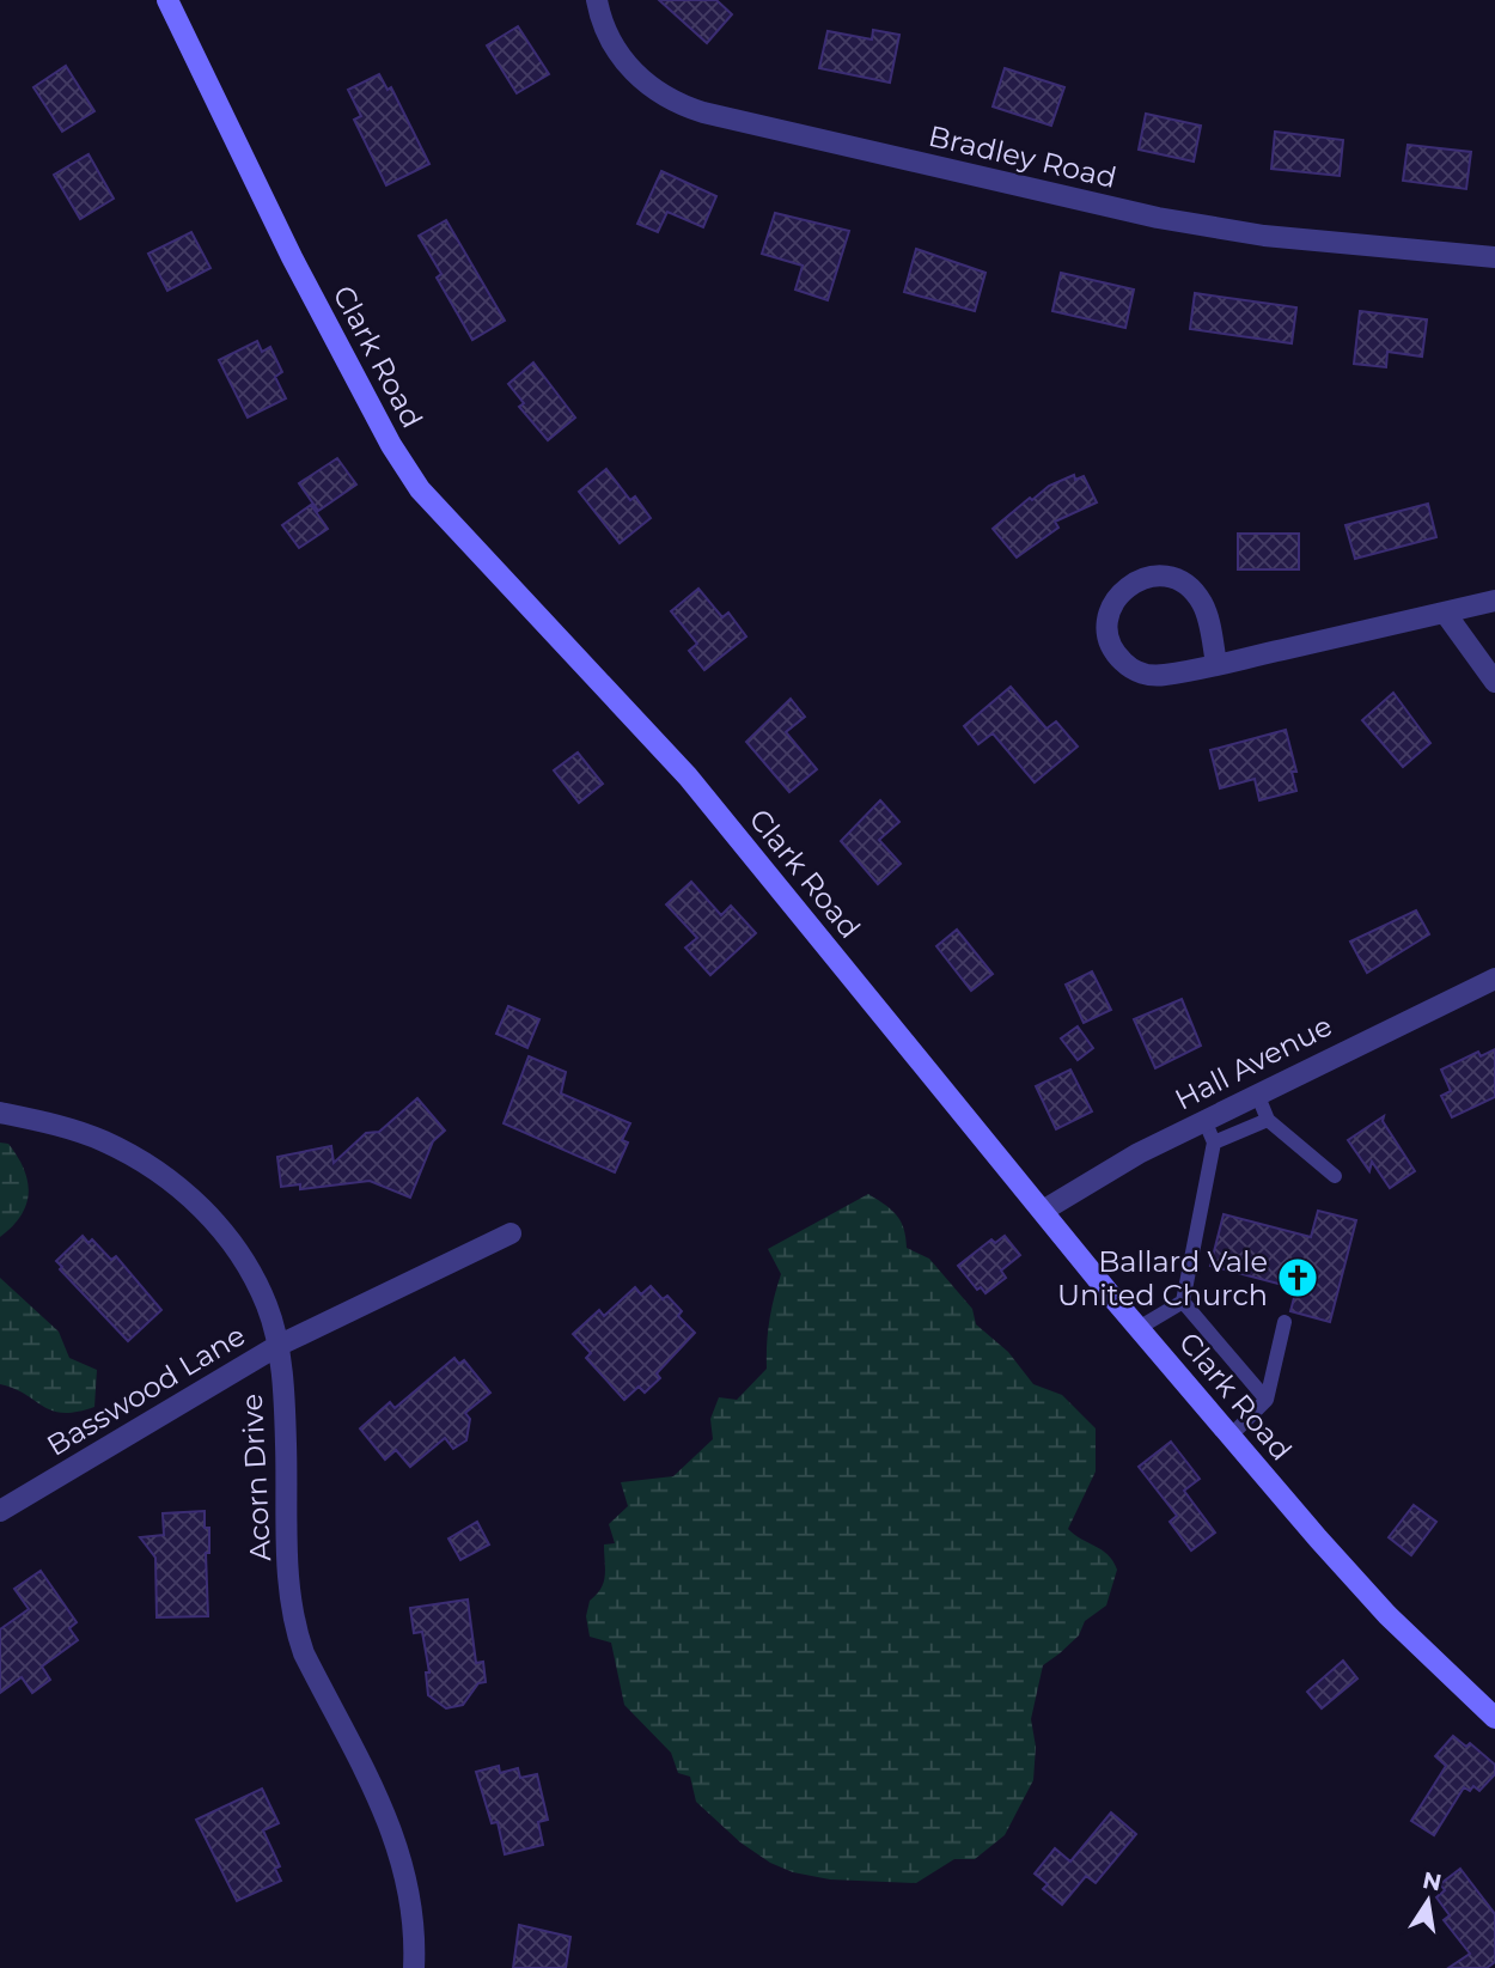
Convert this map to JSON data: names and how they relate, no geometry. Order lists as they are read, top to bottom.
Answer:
{
  "streets": {
    "main road": ["Clark Road"],
    "street": [
      "Bradley Road",
      "Hall Avenue",
      "Basswood Lane",
      "Acorn Drive"
    ]
  },
  "crossings": [
    ["Clark Road", "Hall Avenue"],
    ["Basswood Lane", "Acorn Drive"]
  ],
  "places": {
    "church": ["Ballard Vale United Church"]
  },
  "north": "top"
}
